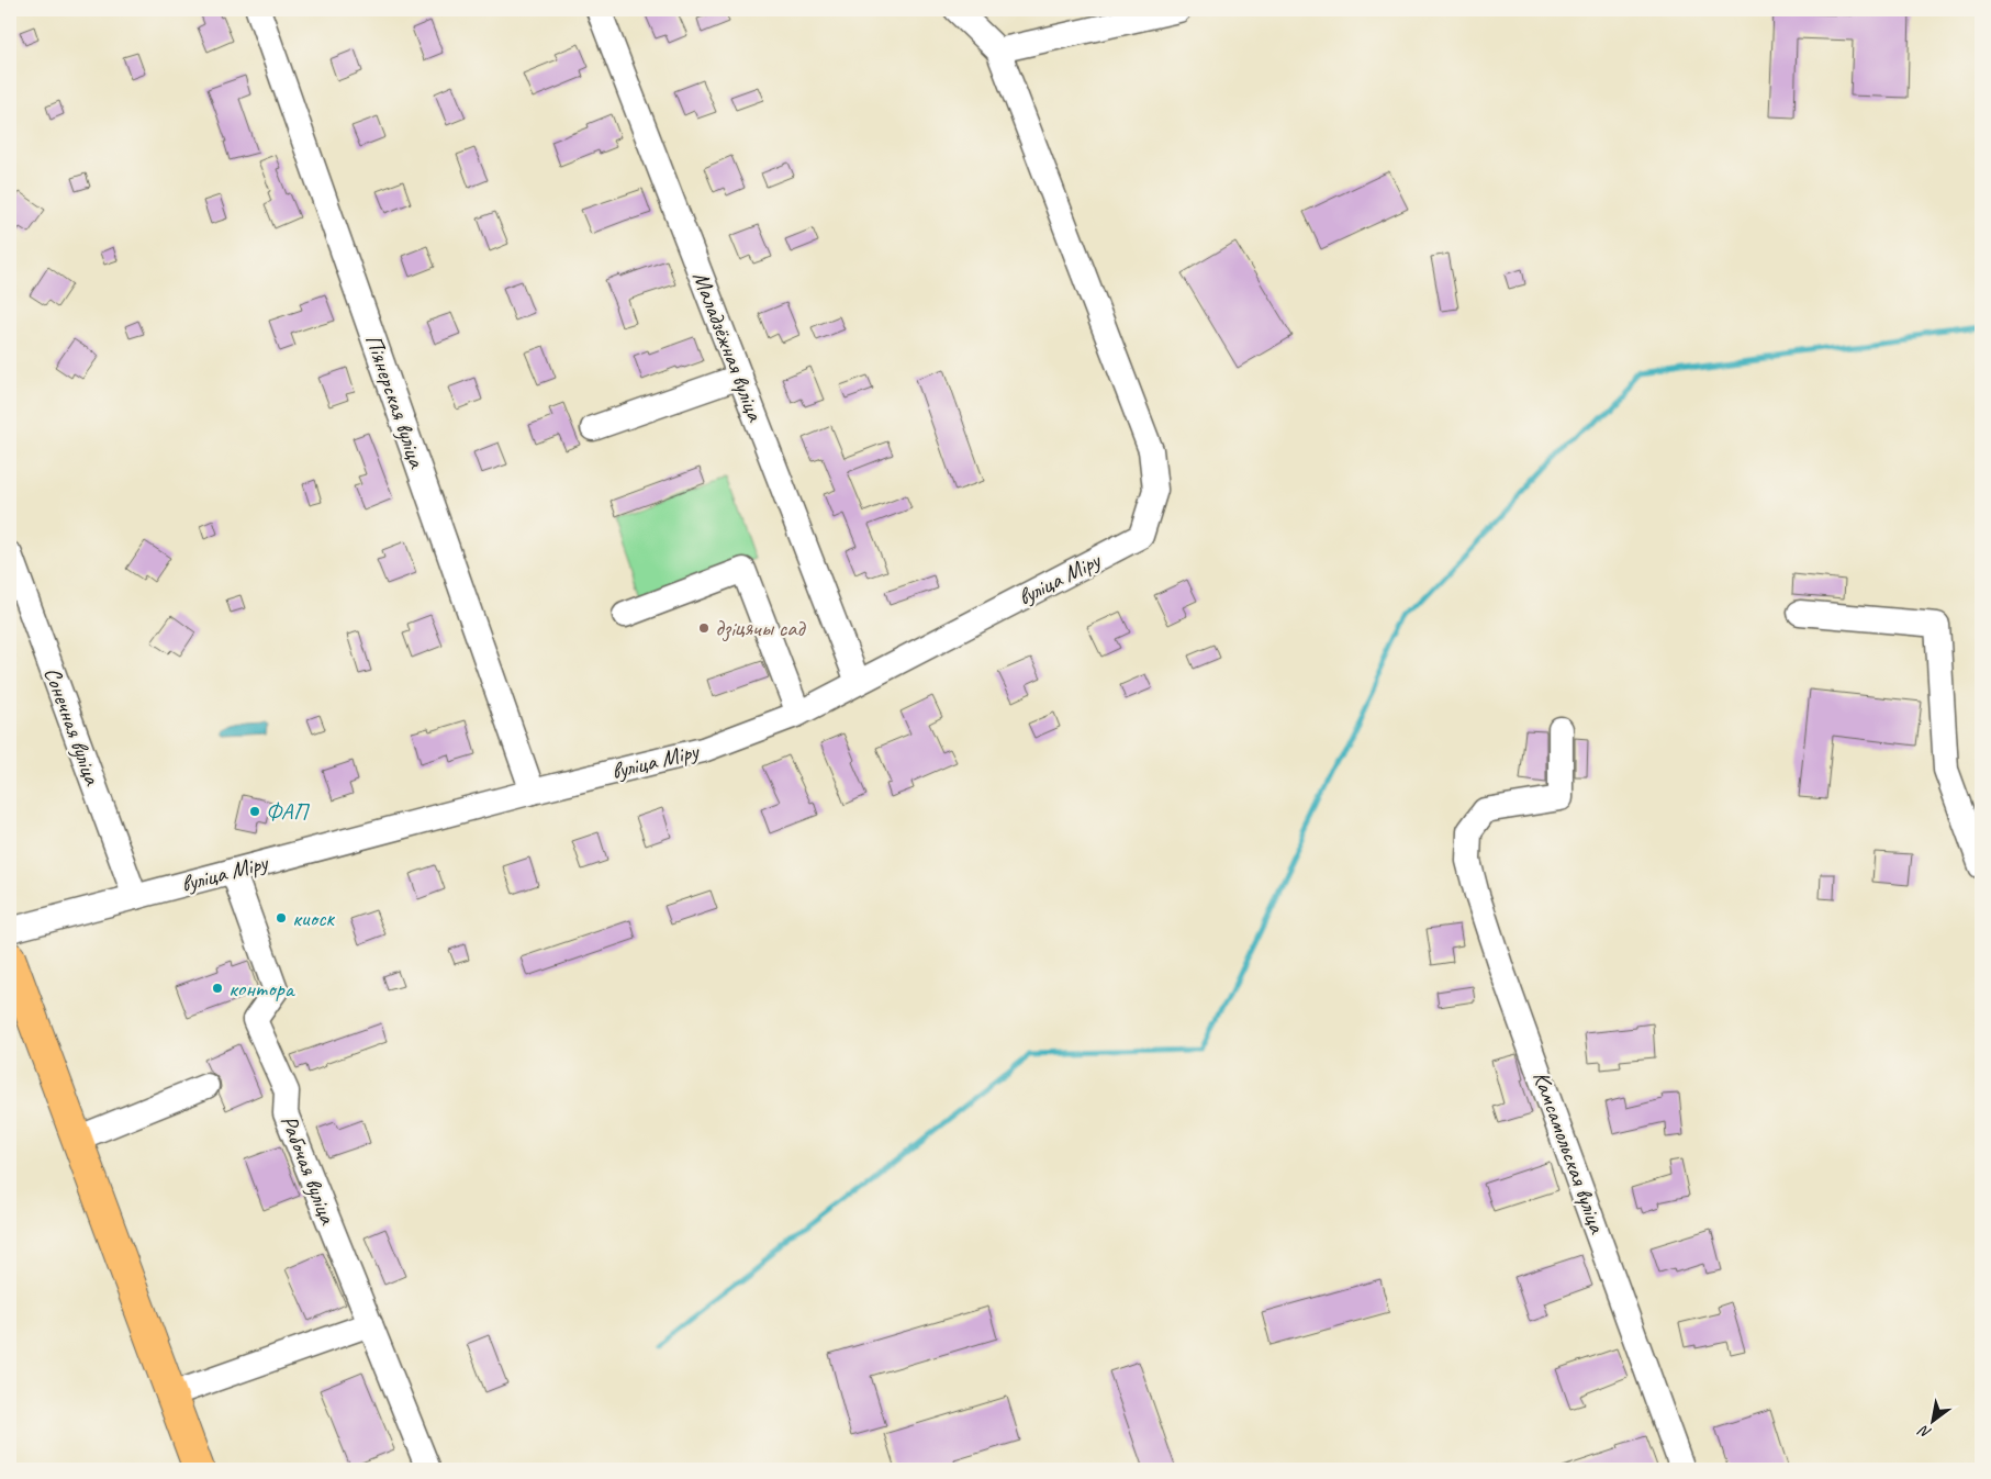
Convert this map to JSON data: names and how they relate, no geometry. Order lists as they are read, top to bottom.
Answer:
{
  "streets": {
    "street": [
      "Маладзёжная вуліца",
      "Піянерская вуліца",
      "вуліца Міру",
      "Сонечная вуліца",
      "Камсамольская вуліца",
      "Рабочая вуліца"
    ]
  },
  "crossings": [
    ["Маладзёжная вуліца", "вуліца Міру"],
    ["Піянерская вуліца", "вуліца Міру"],
    ["вуліца Міру", "Сонечная вуліца"],
    ["вуліца Міру", "Рабочая вуліца"]
  ],
  "places": [
    "дзіцячы сад",
    "ФАП",
    "киоск",
    "контора"
  ],
  "north": "bottom left"
}
